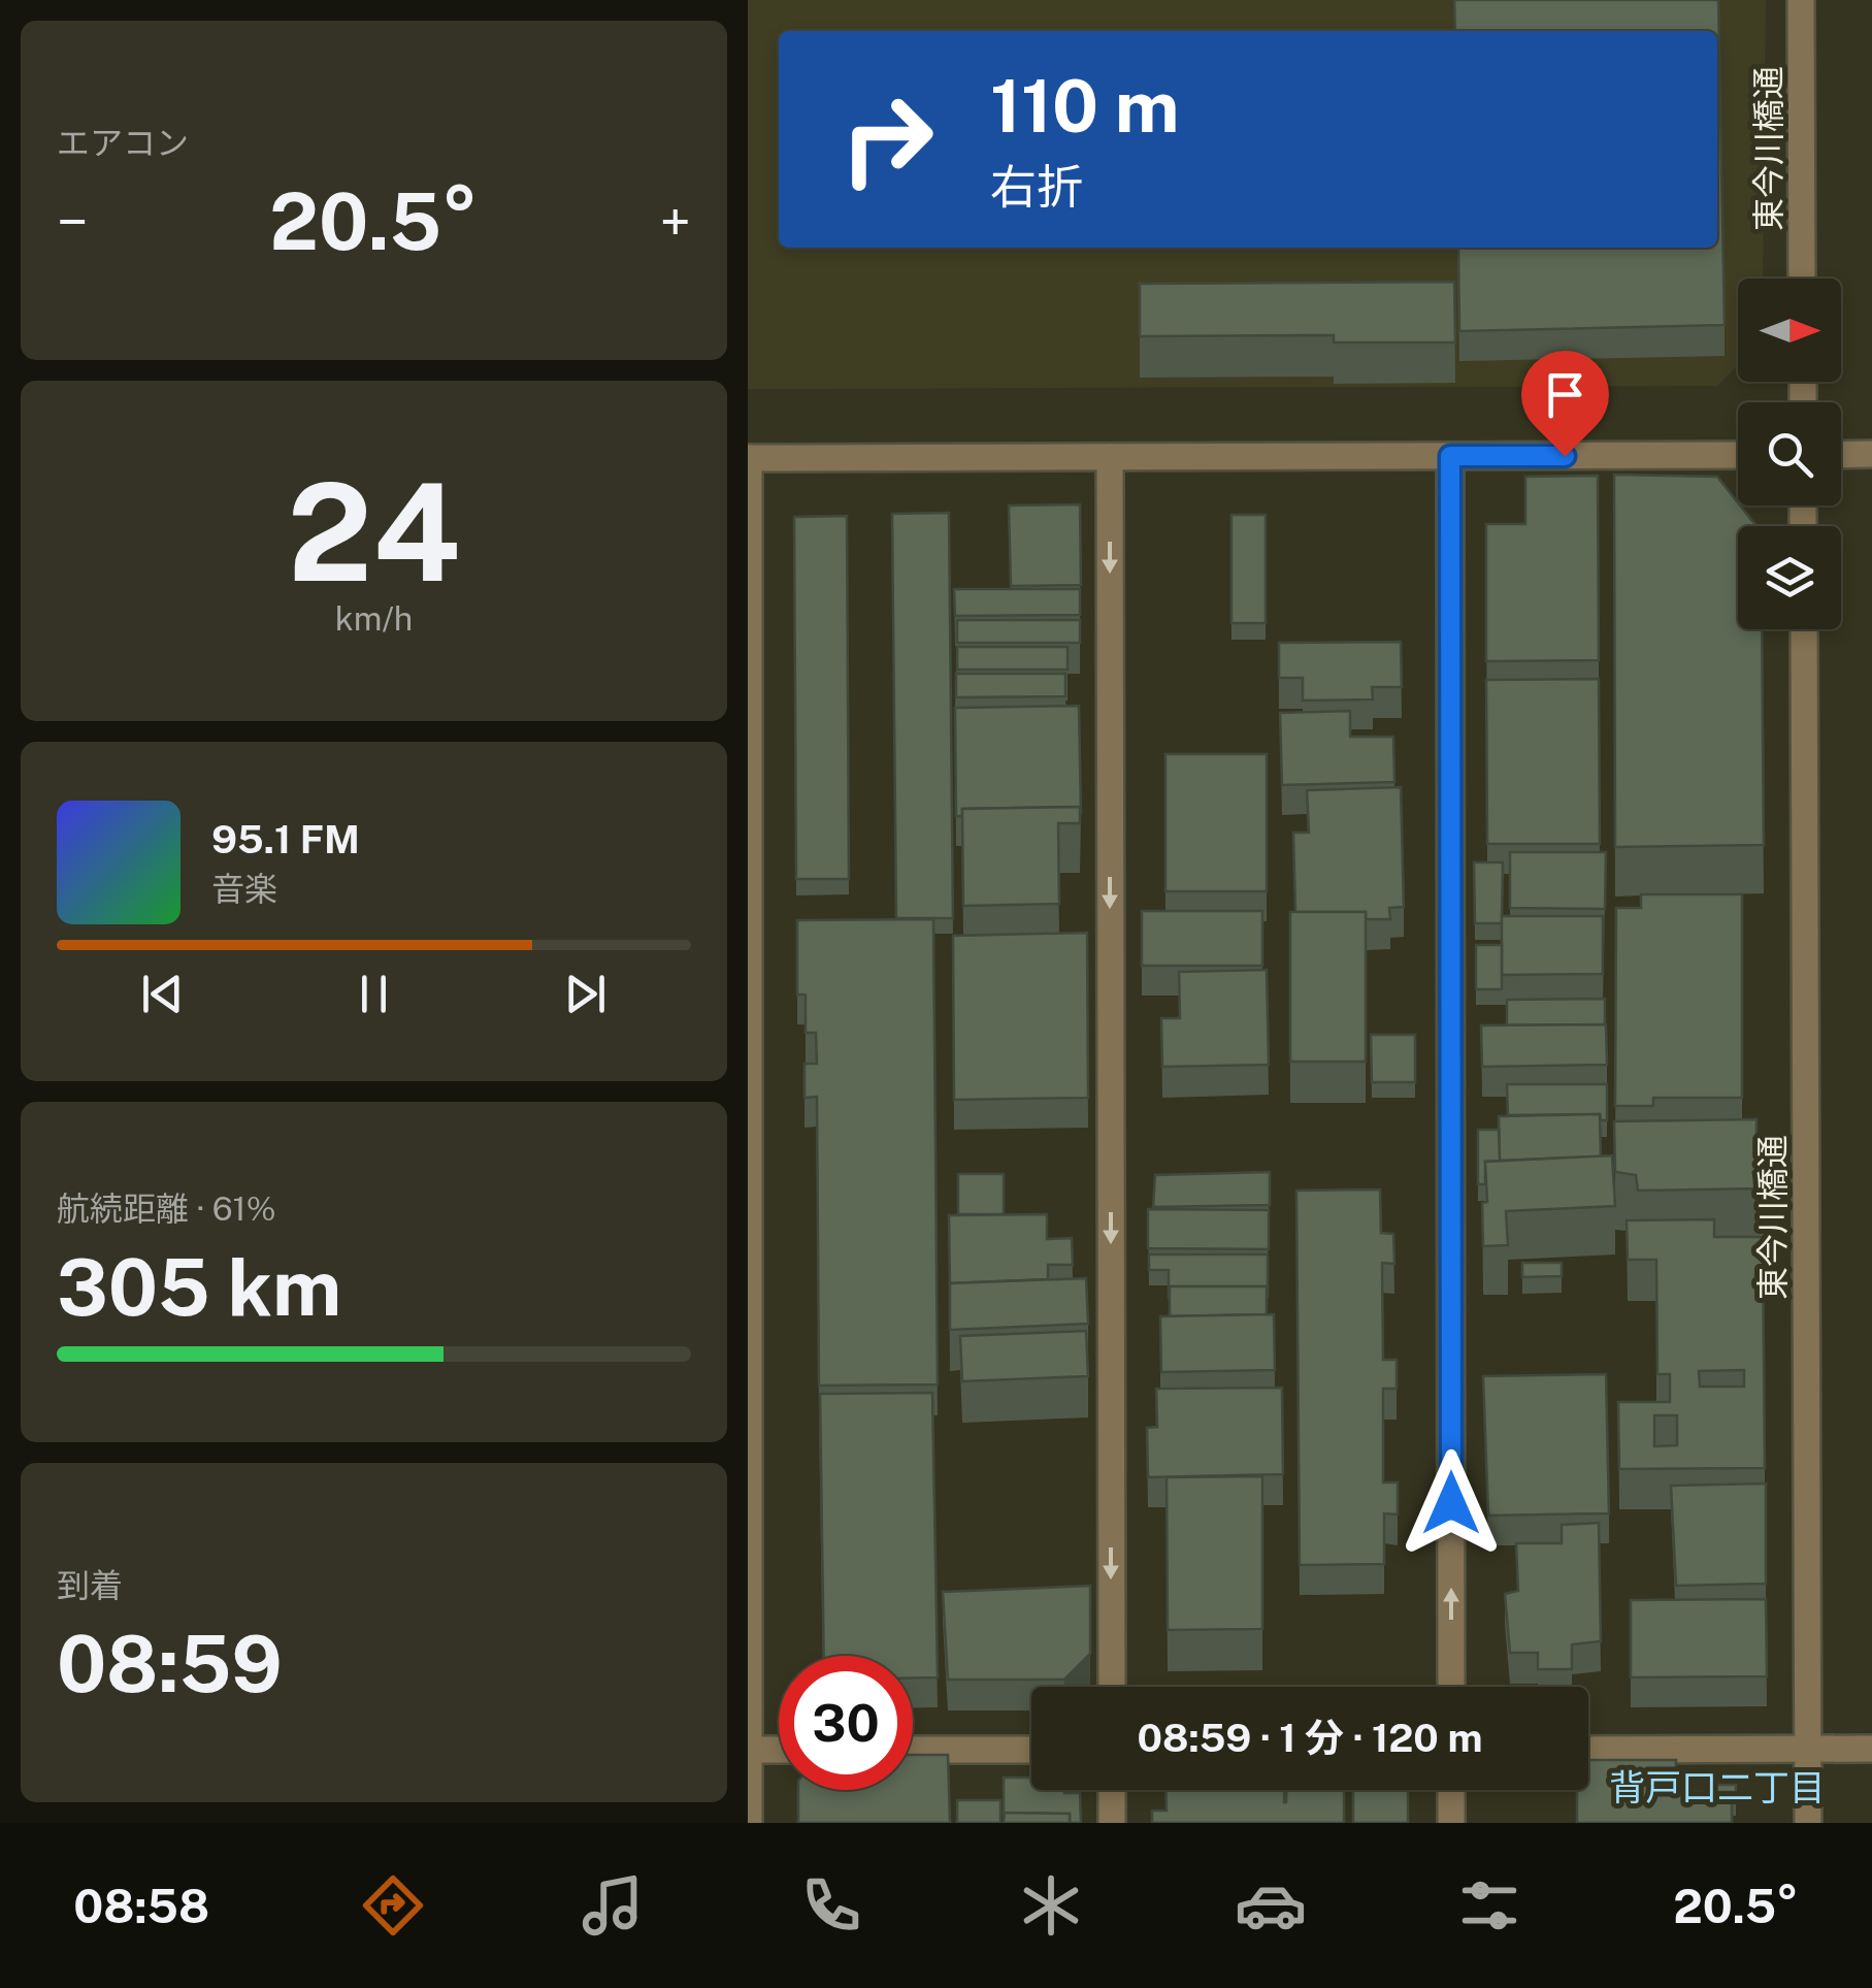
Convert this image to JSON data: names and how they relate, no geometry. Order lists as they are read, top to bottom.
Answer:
{
  "streets": {
    "street": ["東今川橋通"]
  },
  "districts": ["背戸口二丁目"],
  "north": "right",
  "page": {
    "tile": [
      "エアコン",
      ["24", "km/h"],
      ["航続距離 · 61%", "305 km"],
      ["到着", "08:59"]
    ],
    "turn": ["110 m", "右折"],
    "heat": ["−", "20.5°", "+"],
    "song": ["95.1 FM", "音楽"],
    "limit": "30",
    "trip": "08:59 · 1 分 · 120 m",
    "tabs": ["08:58", "20.5°"]
  }
}
